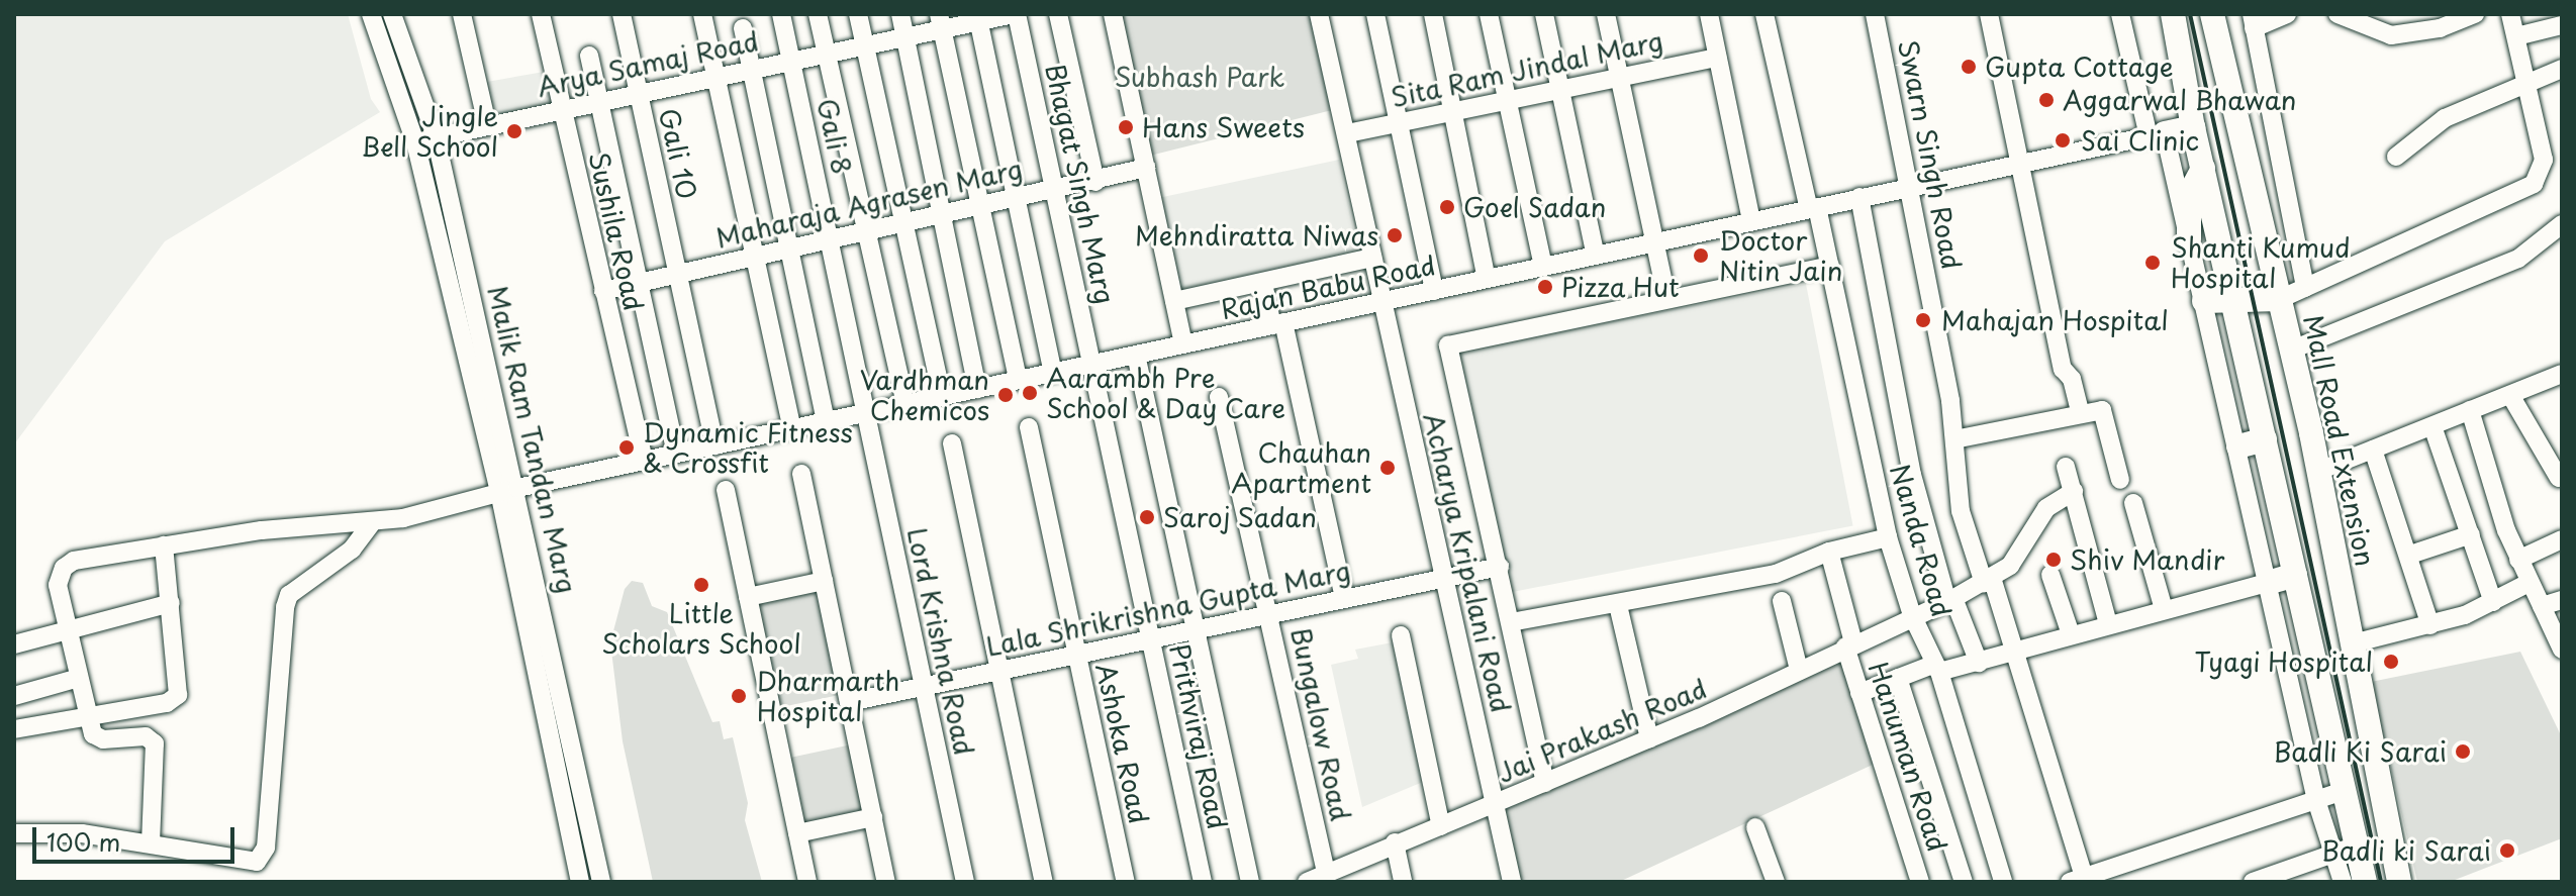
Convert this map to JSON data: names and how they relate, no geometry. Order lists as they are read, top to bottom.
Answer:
{
  "streets": {
    "main road": ["Mall Road Extension"],
    "street": [
      "Arya Samaj Road",
      "Sita Ram Jindal Marg",
      "Gali 8",
      "Gali 10",
      "Swarn Singh Road",
      "Bhagat Singh Marg",
      "Maharaja Agrasen Marg",
      "Sushila Road",
      "Rajan Babu Road",
      "Malik Ram Tandan Marg",
      "Nanda Road",
      "Acharya Kripalani Road",
      "Lala Shrikrishna Gupta Marg",
      "Lord Krishna Road",
      "Bungalow Road",
      "Jai Prakash Road",
      "Prithviraj Road",
      "Ashoka Road",
      "Hanuman Road"
    ]
  },
  "crossings": [
    ["Arya Samaj Road", "Gali 8"],
    ["Arya Samaj Road", "Gali 10"],
    ["Arya Samaj Road", "Bhagat Singh Marg"],
    ["Arya Samaj Road", "Sushila Road"],
    ["Arya Samaj Road", "Malik Ram Tandan Marg"],
    ["Sita Ram Jindal Marg", "Acharya Kripalani Road"],
    ["Gali 8", "Maharaja Agrasen Marg"],
    ["Gali 8", "Rajan Babu Road"],
    ["Gali 8", "Lord Krishna Road"],
    ["Gali 10", "Maharaja Agrasen Marg"],
    ["Gali 10", "Rajan Babu Road"],
    ["Swarn Singh Road", "Rajan Babu Road"],
    ["Swarn Singh Road", "Jai Prakash Road"],
    ["Bhagat Singh Marg", "Maharaja Agrasen Marg"],
    ["Bhagat Singh Marg", "Rajan Babu Road"],
    ["Bhagat Singh Marg", "Prithviraj Road"],
    ["Maharaja Agrasen Marg", "Sushila Road"],
    ["Sushila Road", "Rajan Babu Road"],
    ["Rajan Babu Road", "Malik Ram Tandan Marg"],
    ["Rajan Babu Road", "Nanda Road"],
    ["Rajan Babu Road", "Acharya Kripalani Road"],
    ["Rajan Babu Road", "Lord Krishna Road"],
    ["Rajan Babu Road", "Bungalow Road"],
    ["Rajan Babu Road", "Prithviraj Road"],
    ["Nanda Road", "Jai Prakash Road"],
    ["Acharya Kripalani Road", "Lala Shrikrishna Gupta Marg"],
    ["Acharya Kripalani Road", "Jai Prakash Road"],
    ["Lala Shrikrishna Gupta Marg", "Lord Krishna Road"],
    ["Lala Shrikrishna Gupta Marg", "Bungalow Road"],
    ["Lala Shrikrishna Gupta Marg", "Prithviraj Road"],
    ["Lala Shrikrishna Gupta Marg", "Ashoka Road"],
    ["Bungalow Road", "Jai Prakash Road"],
    ["Jai Prakash Road", "Hanuman Road"]
  ],
  "parks": ["Subhash Park"],
  "places": [
    "Gupta Cottage",
    "Aggarwal Bhawan",
    "Hans Sweets",
    "Jingle Bell School",
    "Sai Clinic",
    "Goel Sadan",
    "Mehndiratta Niwas",
    "Doctor Nitin Jain",
    "Shanti Kumud Hospital",
    "Pizza Hut",
    "Mahajan Hospital",
    "Aarambh Pre School & Day Care",
    "Vardhman Chemicos",
    "Dynamic Fitness & Crossfit",
    "Chauhan Apartment",
    "Saroj Sadan",
    "Shiv Mandir",
    "Little Scholars School",
    "Tyagi Hospital",
    "Dharmarth Hospital",
    "Badli Ki Sarai",
    "Badli ki Sarai"
  ],
  "scale_bar": "100 m"
}
